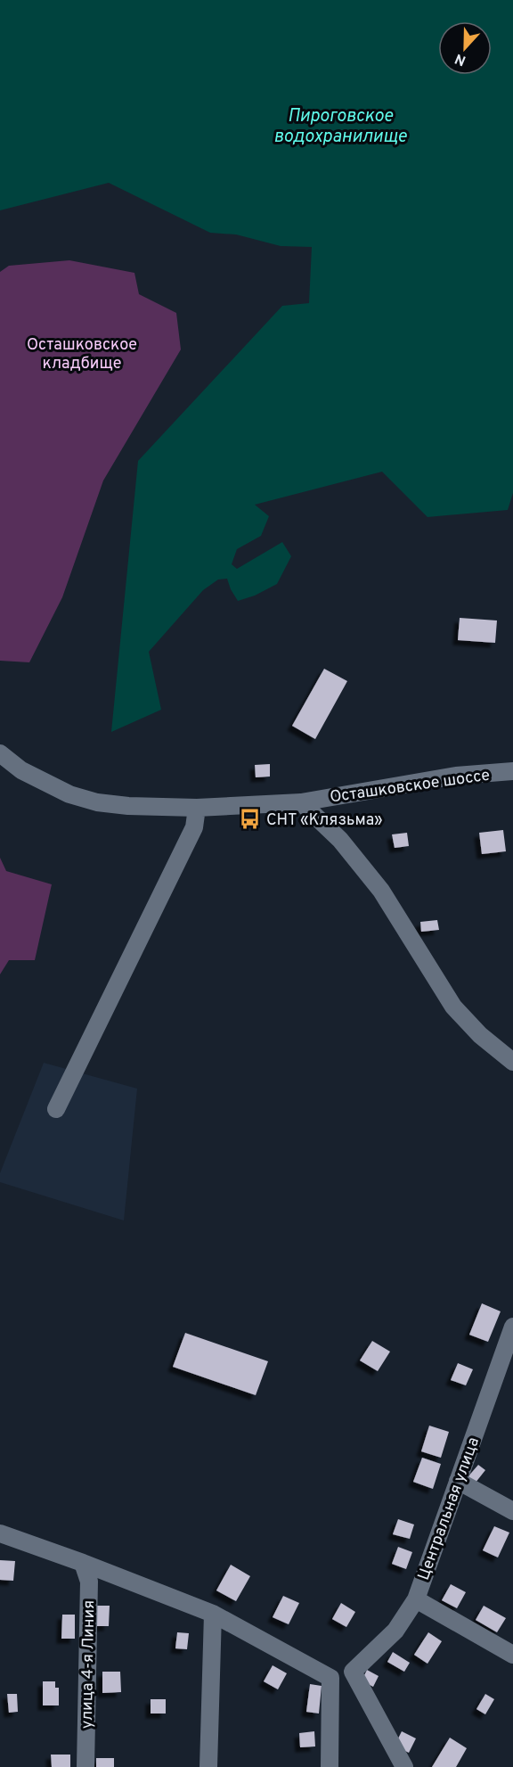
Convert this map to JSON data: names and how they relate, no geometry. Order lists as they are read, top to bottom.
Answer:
{
  "streets": {
    "street": ["Осташковское шоссе", "Центральная улица", "улица 4-я Линия"]
  },
  "water": ["Пироговское водохранилище"],
  "parks": ["Осташковское кладбище"],
  "places": {
    "bus stop": ["СНТ «Клязьма»"]
  },
  "north": "bottom"
}
